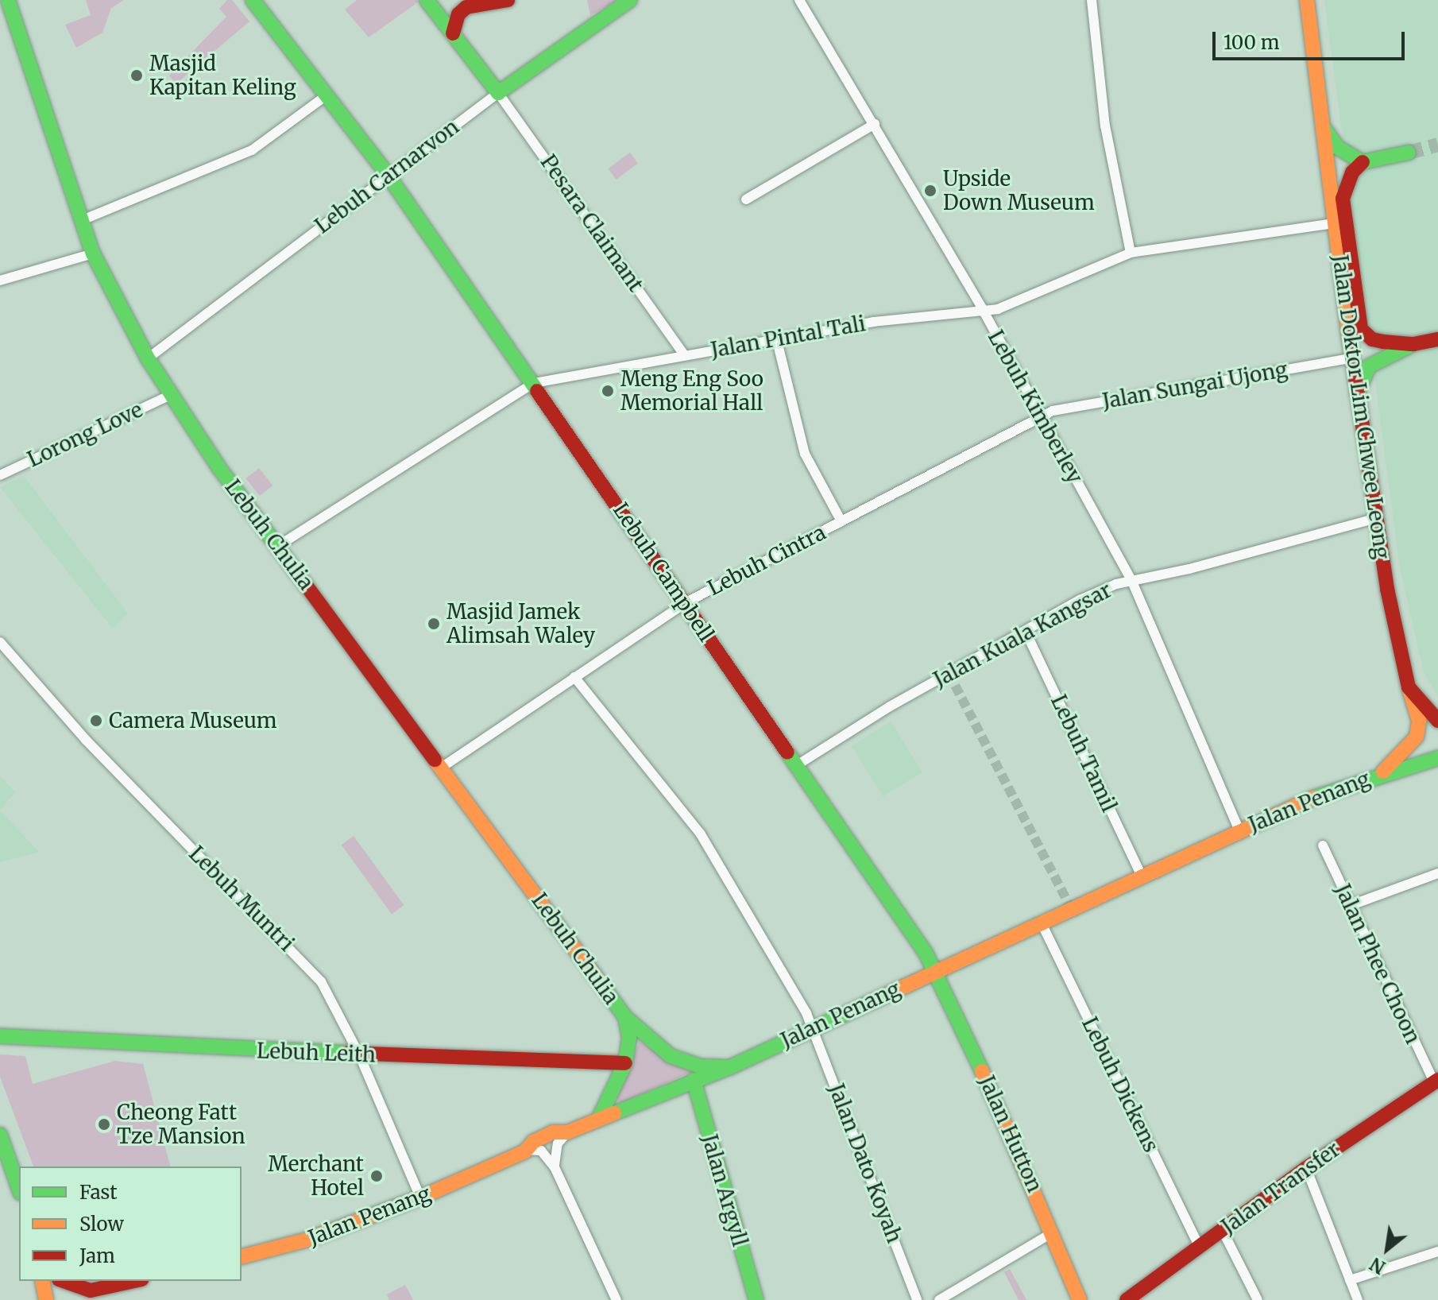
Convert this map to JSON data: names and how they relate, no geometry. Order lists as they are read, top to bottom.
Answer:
{
  "streets": {
    "main road": [
      "Lebuh Carnarvon",
      "Jalan Doktor Lim Chwee Leong",
      "Lebuh Chulia",
      "Lebuh Campbell",
      "Jalan Penang",
      "Lebuh Leith",
      "Jalan Hutton",
      "Jalan Transfer",
      "Jalan Argyll"
    ],
    "street": [
      "Pesara Claimant",
      "Jalan Pintal Tali",
      "Jalan Sungai Ujong",
      "Lebuh Kimberley",
      "Lorong Love",
      "Lebuh Cintra",
      "Jalan Kuala Kangsar",
      "Lebuh Tamil",
      "Lebuh Muntri",
      "Jalan Phee Choon",
      "Lebuh Dickens",
      "Jalan Dato Koyah"
    ]
  },
  "crossings": [
    ["Lebuh Carnarvon", "Pesara Claimant"],
    ["Lebuh Carnarvon", "Lebuh Chulia"],
    ["Lebuh Carnarvon", "Lebuh Campbell"],
    ["Pesara Claimant", "Jalan Pintal Tali"],
    ["Jalan Pintal Tali", "Lebuh Kimberley"],
    ["Jalan Pintal Tali", "Jalan Doktor Lim Chwee Leong"],
    ["Jalan Pintal Tali", "Lebuh Chulia"],
    ["Jalan Pintal Tali", "Lebuh Campbell"],
    ["Jalan Sungai Ujong", "Lebuh Kimberley"],
    ["Jalan Sungai Ujong", "Jalan Doktor Lim Chwee Leong"],
    ["Jalan Sungai Ujong", "Lebuh Cintra"],
    ["Lebuh Kimberley", "Lebuh Cintra"],
    ["Lebuh Kimberley", "Jalan Kuala Kangsar"],
    ["Lebuh Kimberley", "Jalan Penang"],
    ["Jalan Doktor Lim Chwee Leong", "Jalan Kuala Kangsar"],
    ["Jalan Doktor Lim Chwee Leong", "Jalan Penang"],
    ["Lorong Love", "Lebuh Chulia"],
    ["Lebuh Chulia", "Lebuh Cintra"],
    ["Lebuh Chulia", "Jalan Penang"],
    ["Lebuh Chulia", "Lebuh Leith"],
    ["Lebuh Cintra", "Lebuh Campbell"],
    ["Lebuh Cintra", "Jalan Dato Koyah"],
    ["Lebuh Campbell", "Jalan Kuala Kangsar"],
    ["Lebuh Campbell", "Jalan Penang"],
    ["Lebuh Campbell", "Jalan Hutton"],
    ["Jalan Kuala Kangsar", "Lebuh Tamil"],
    ["Lebuh Tamil", "Jalan Penang"],
    ["Jalan Penang", "Lebuh Muntri"],
    ["Jalan Penang", "Lebuh Dickens"],
    ["Jalan Penang", "Jalan Hutton"],
    ["Jalan Penang", "Jalan Dato Koyah"],
    ["Jalan Penang", "Jalan Argyll"],
    ["Lebuh Muntri", "Lebuh Leith"],
    ["Jalan Phee Choon", "Jalan Transfer"],
    ["Lebuh Dickens", "Jalan Transfer"]
  ],
  "places": [
    "Masjid Kapitan Keling",
    "Upside Down Museum",
    "Meng Eng Soo Memorial Hall",
    "Masjid Jamek Alimsah Waley",
    "Camera Museum",
    "Cheong Fatt Tze Mansion",
    "Merchant Hotel"
  ],
  "legend": ["Fast", "Slow", "Jam"],
  "scale_bar": "100 m",
  "north": "bottom left"
}
